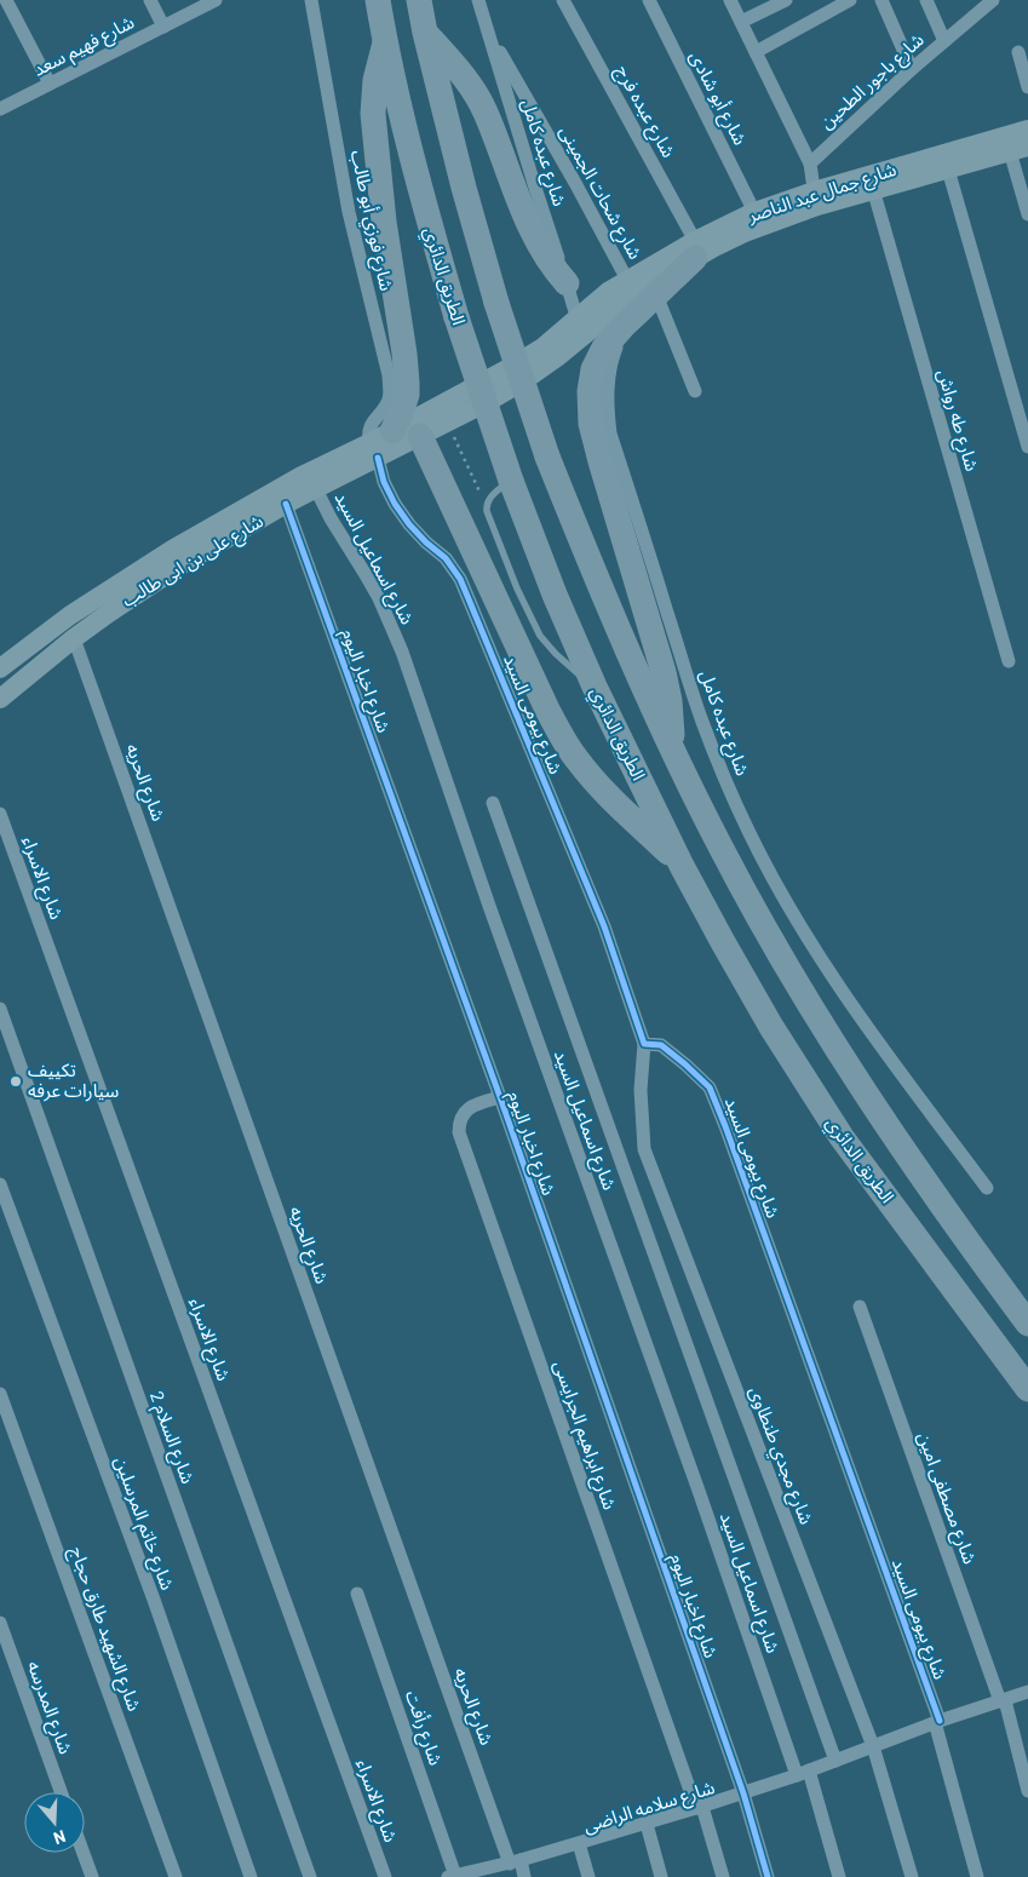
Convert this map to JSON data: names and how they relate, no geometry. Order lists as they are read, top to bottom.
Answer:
{
  "streets": {
    "highway": ["الطريق الدائري"],
    "street": [
      "شارع فهيم سعد",
      "شارع باجور الطحين",
      "شارع أبو شادى",
      "شارع عبده فرج",
      "شارع عبده كامل",
      "شارع شحات الجمينى",
      "شارع جمال عبد الناصر",
      "شارع فوزي أبو طالب",
      "شارع طه رواش",
      "شارع اسماعيل السيد",
      "شارع على بن ابى طالب",
      "شارع اخبار اليوم",
      "شارع بيومى السيد",
      "شارع الحريه",
      "شارع الاسراء",
      "شارع ابراهيم الجرايسى",
      "شارع السلام 2",
      "شارع مجدي طنطاوى",
      "شارع مصطفى امين",
      "شارع خاتم المرسلين",
      "شارع الشهيد طارق حجاج",
      "شارع المدرسه",
      "شارع رأفت",
      "شارع سلامه الراضى"
    ]
  },
  "crossings": [
    ["شارع أبو شادى", "شارع جمال عبد الناصر"],
    ["شارع عبده فرج", "شارع عبده كامل"],
    ["شارع عبده فرج", "شارع جمال عبد الناصر"],
    ["شارع عبده كامل", "شارع شحات الجمينى"],
    ["شارع عبده كامل", "شارع جمال عبد الناصر"],
    ["شارع شحات الجمينى", "شارع جمال عبد الناصر"],
    ["شارع جمال عبد الناصر", "شارع طه رواش"],
    ["شارع جمال عبد الناصر", "شارع على بن ابى طالب"],
    ["شارع فوزي أبو طالب", "شارع على بن ابى طالب"],
    ["شارع فوزي أبو طالب", "شارع بيومى السيد"],
    ["شارع اسماعيل السيد", "شارع على بن ابى طالب"],
    ["شارع اسماعيل السيد", "شارع سلامه الراضى"],
    ["شارع على بن ابى طالب", "شارع اخبار اليوم"],
    ["شارع على بن ابى طالب", "شارع بيومى السيد"],
    ["شارع على بن ابى طالب", "شارع الحريه"],
    ["شارع اخبار اليوم", "شارع ابراهيم الجرايسى"],
    ["شارع اخبار اليوم", "شارع سلامه الراضى"],
    ["شارع بيومى السيد", "شارع مجدي طنطاوى"],
    ["شارع بيومى السيد", "شارع سلامه الراضى"],
    ["شارع الحريه", "شارع سلامه الراضى"],
    ["شارع ابراهيم الجرايسى", "شارع سلامه الراضى"],
    ["شارع مجدي طنطاوى", "شارع سلامه الراضى"],
    ["شارع مصطفى امين", "شارع سلامه الراضى"],
    ["شارع رأفت", "شارع سلامه الراضى"]
  ],
  "places": ["تكييف سيارات عرفه"],
  "north": "bottom"
}
